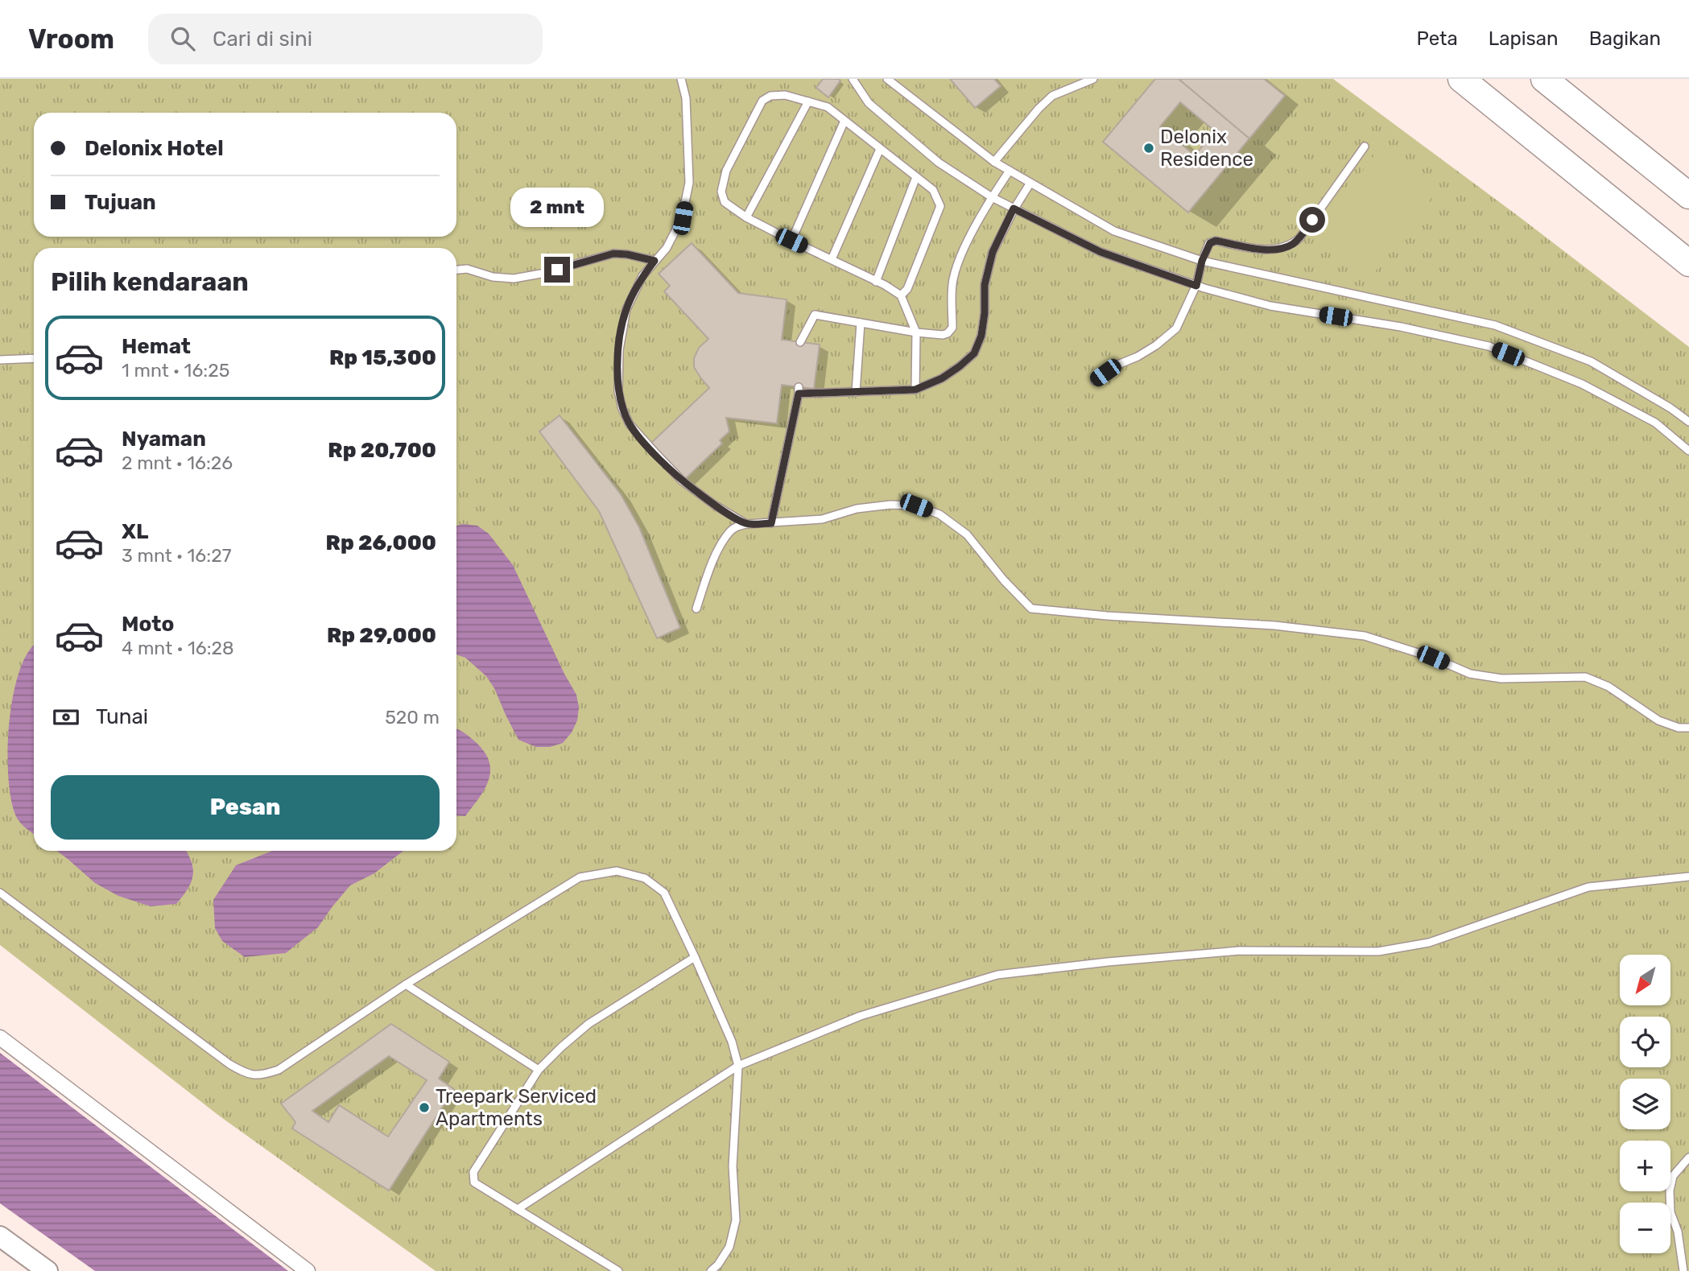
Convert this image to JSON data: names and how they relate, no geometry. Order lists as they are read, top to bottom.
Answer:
{
  "places": ["Delonix Residence", "Treepark Serviced Apartments"],
  "north": "bottom left",
  "page": {
    "header": "Vroom",
    "search": "Cari di sini",
    "nav": ["Peta", "Lapisan", "Bagikan"],
    "banner": ["Delonix Hotel", "Tujuan"],
    "bubble": "2 mnt",
    "heading": "Pilih kendaraan",
    "list": [
      {
        "name": "Hemat",
        "note": "1 mnt · 16:25",
        "value": "Rp 15,300"
      },
      {
        "name": "Nyaman",
        "note": "2 mnt · 16:26",
        "value": "Rp 20,700"
      },
      {
        "name": "XL",
        "note": "3 mnt · 16:27",
        "value": "Rp 26,000"
      },
      {
        "name": "Moto",
        "note": "4 mnt · 16:28",
        "value": "Rp 29,000"
      }
    ],
    "pay": ["Tunai", "520 m"],
    "buttons": "Pesan",
    "map_buttons": ["+", "−"]
  }
}
